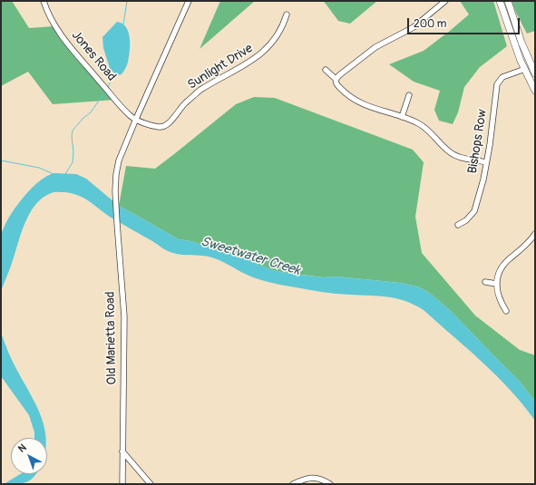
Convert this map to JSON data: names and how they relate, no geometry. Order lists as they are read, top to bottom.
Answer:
{
  "streets": {
    "street": [
      "Jones Road",
      "Sunlight Drive",
      "Bishops Row",
      "Old Marietta Road"
    ]
  },
  "crossings": [
    ["Jones Road", "Sunlight Drive"],
    ["Jones Road", "Old Marietta Road"],
    ["Sunlight Drive", "Old Marietta Road"]
  ],
  "water": ["Sweetwater Creek"],
  "scale_bar": "200 m",
  "north": "top left"
}
